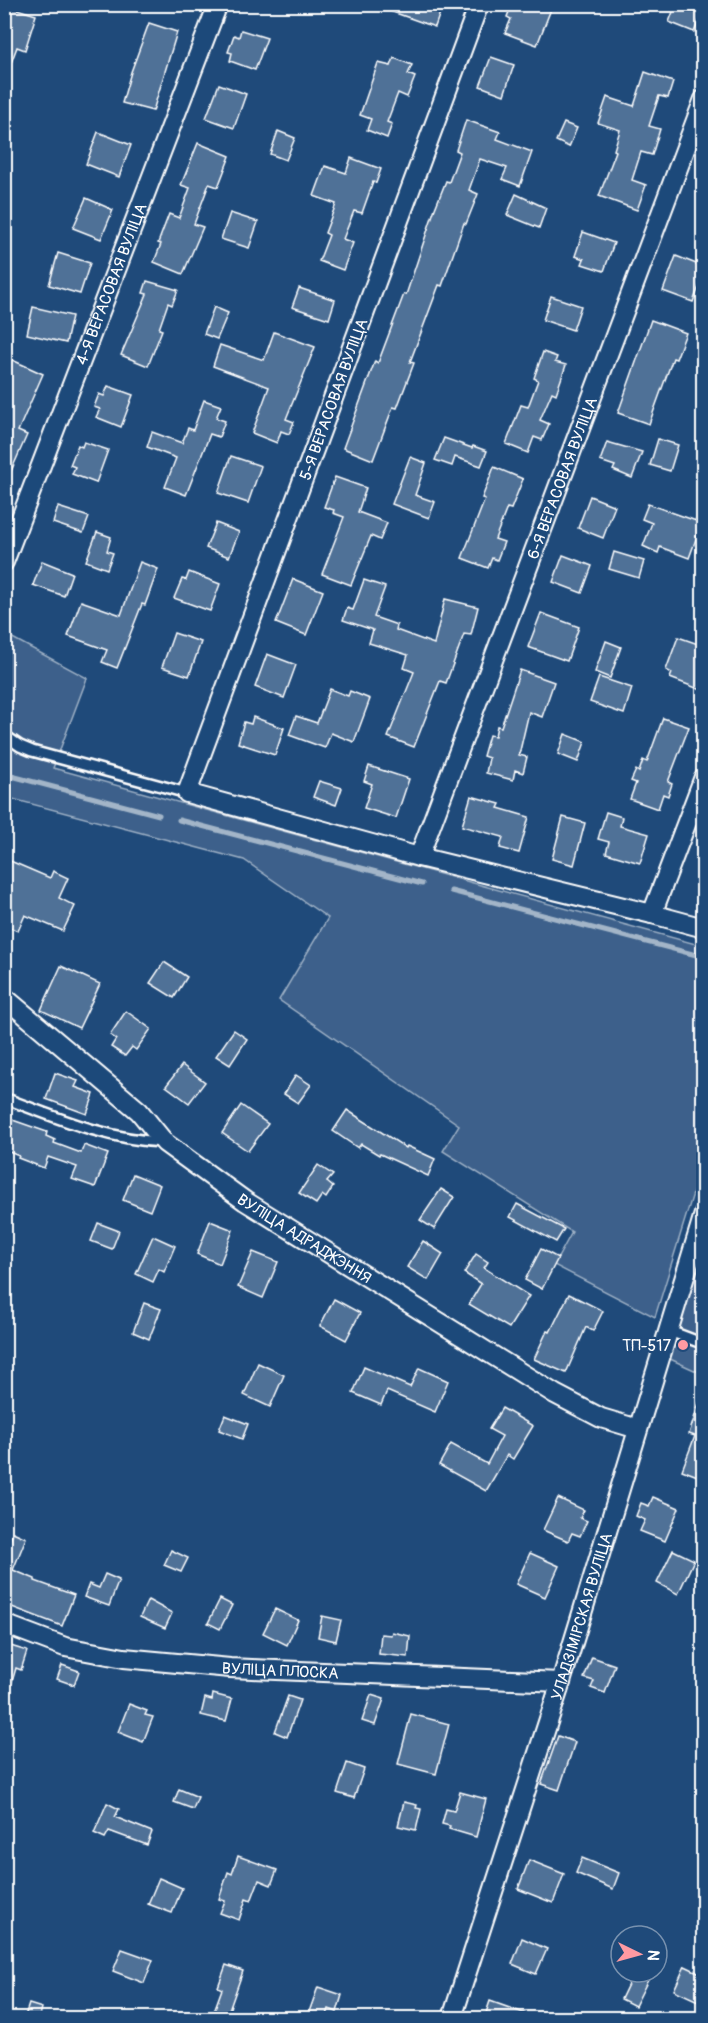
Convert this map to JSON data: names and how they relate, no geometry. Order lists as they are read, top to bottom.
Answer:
{
  "streets": {
    "street": [
      "4-Я ВЕРАСОВАЯ ВУЛІЦА",
      "5-Я ВЕРАСОВАЯ ВУЛІЦА",
      "6-Я ВЕРАСОВАЯ ВУЛІЦА",
      "ВУЛІЦА АДРАДЖЭННЯ",
      "УЛАДЗІМІРСКАЯ ВУЛІЦА",
      "ВУЛІЦА ПЛОСКА"
    ]
  },
  "crossings": [
    ["ВУЛІЦА АДРАДЖЭННЯ", "УЛАДЗІМІРСКАЯ ВУЛІЦА"],
    ["УЛАДЗІМІРСКАЯ ВУЛІЦА", "ВУЛІЦА ПЛОСКА"]
  ],
  "places": ["ТП-517"],
  "north": "right"
}
